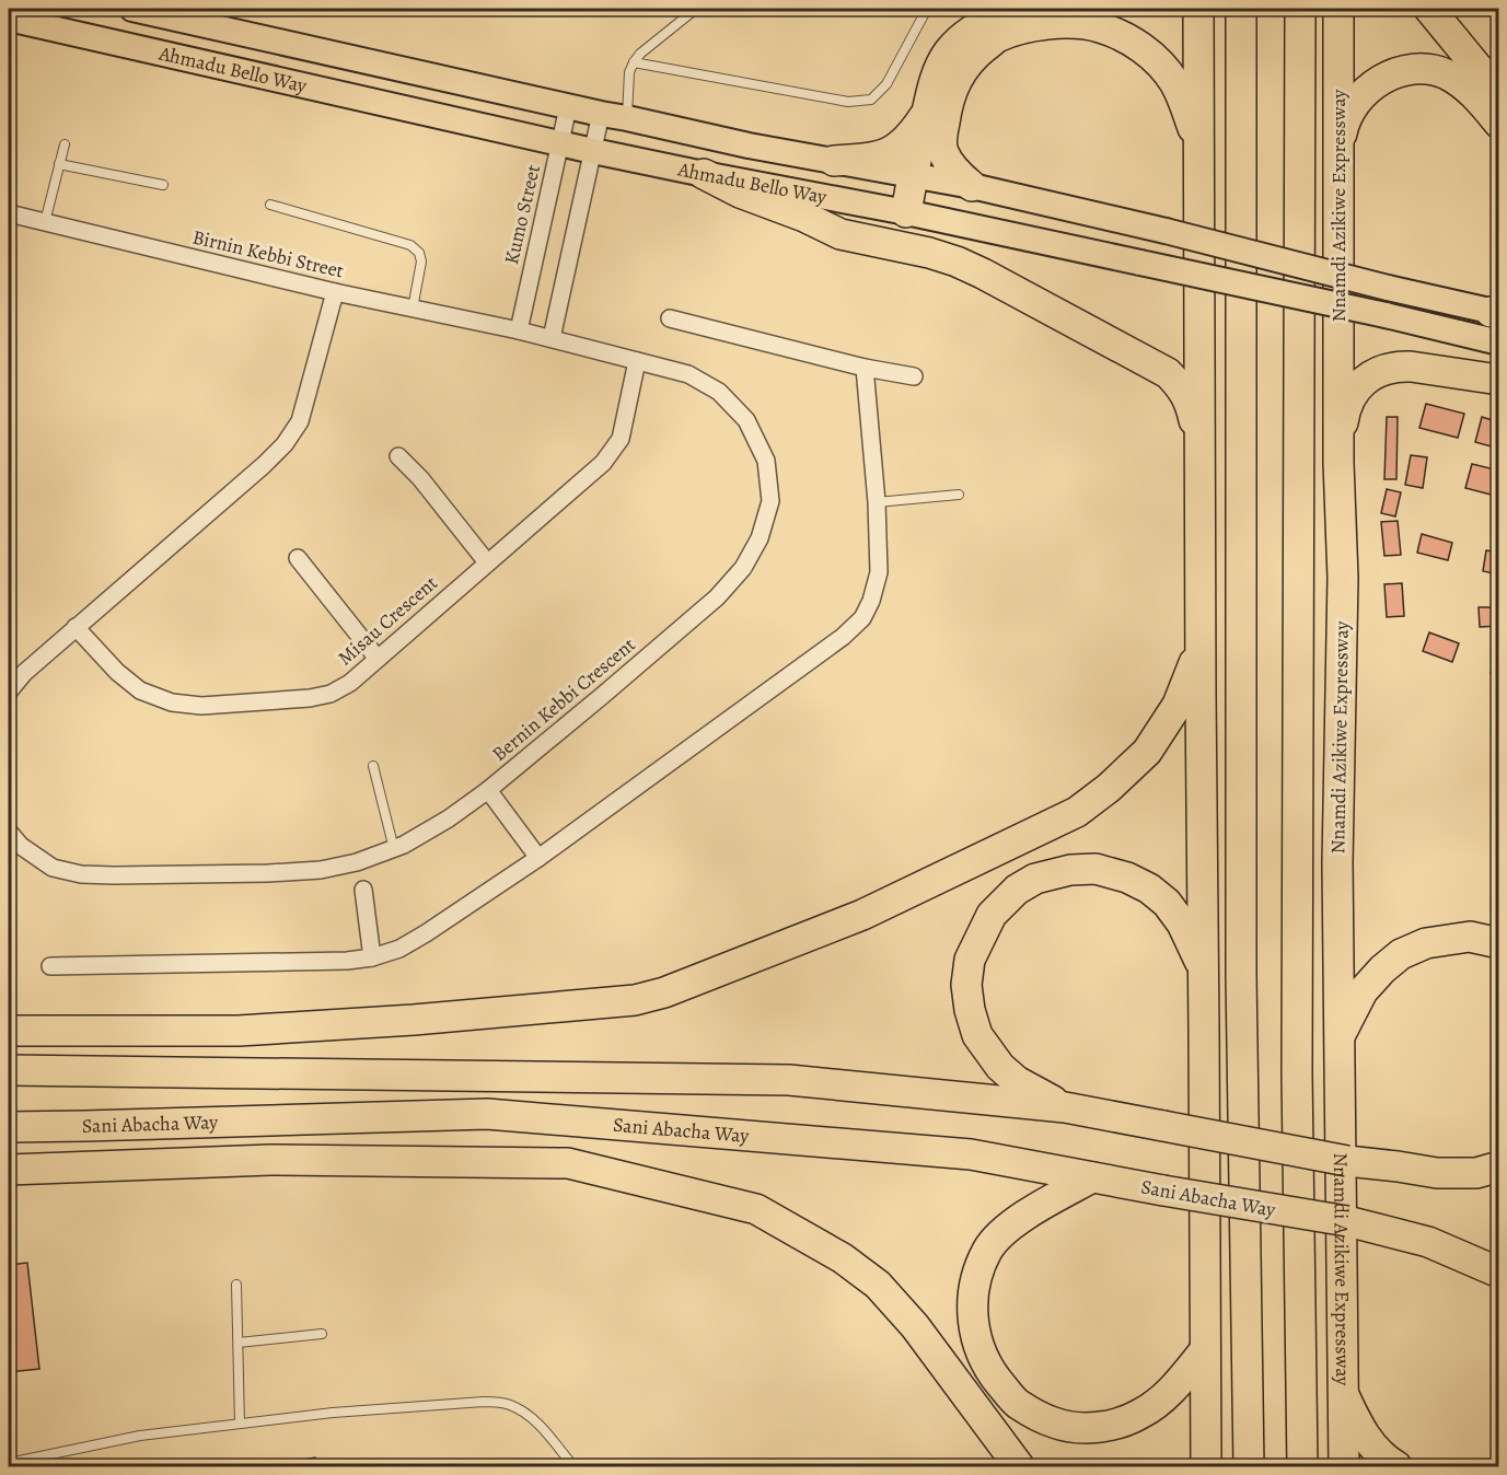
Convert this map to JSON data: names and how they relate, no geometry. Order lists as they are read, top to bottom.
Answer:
{
  "streets": {
    "highway": ["Nnamdi Azikiwe Expressway", "Sani Abacha Way"],
    "main road": ["Ahmadu Bello Way"],
    "street": [
      "Kumo Street",
      "Birnin Kebbi Street",
      "Misau Crescent",
      "Bernin Kebbi Crescent"
    ]
  },
  "crossings": [
    ["Ahmadu Bello Way", "Kumo Street"],
    ["Kumo Street", "Birnin Kebbi Street"],
    ["Kumo Street", "Bernin Kebbi Crescent"],
    ["Birnin Kebbi Street", "Bernin Kebbi Crescent"],
    ["Misau Crescent", "Bernin Kebbi Crescent"]
  ]
}
